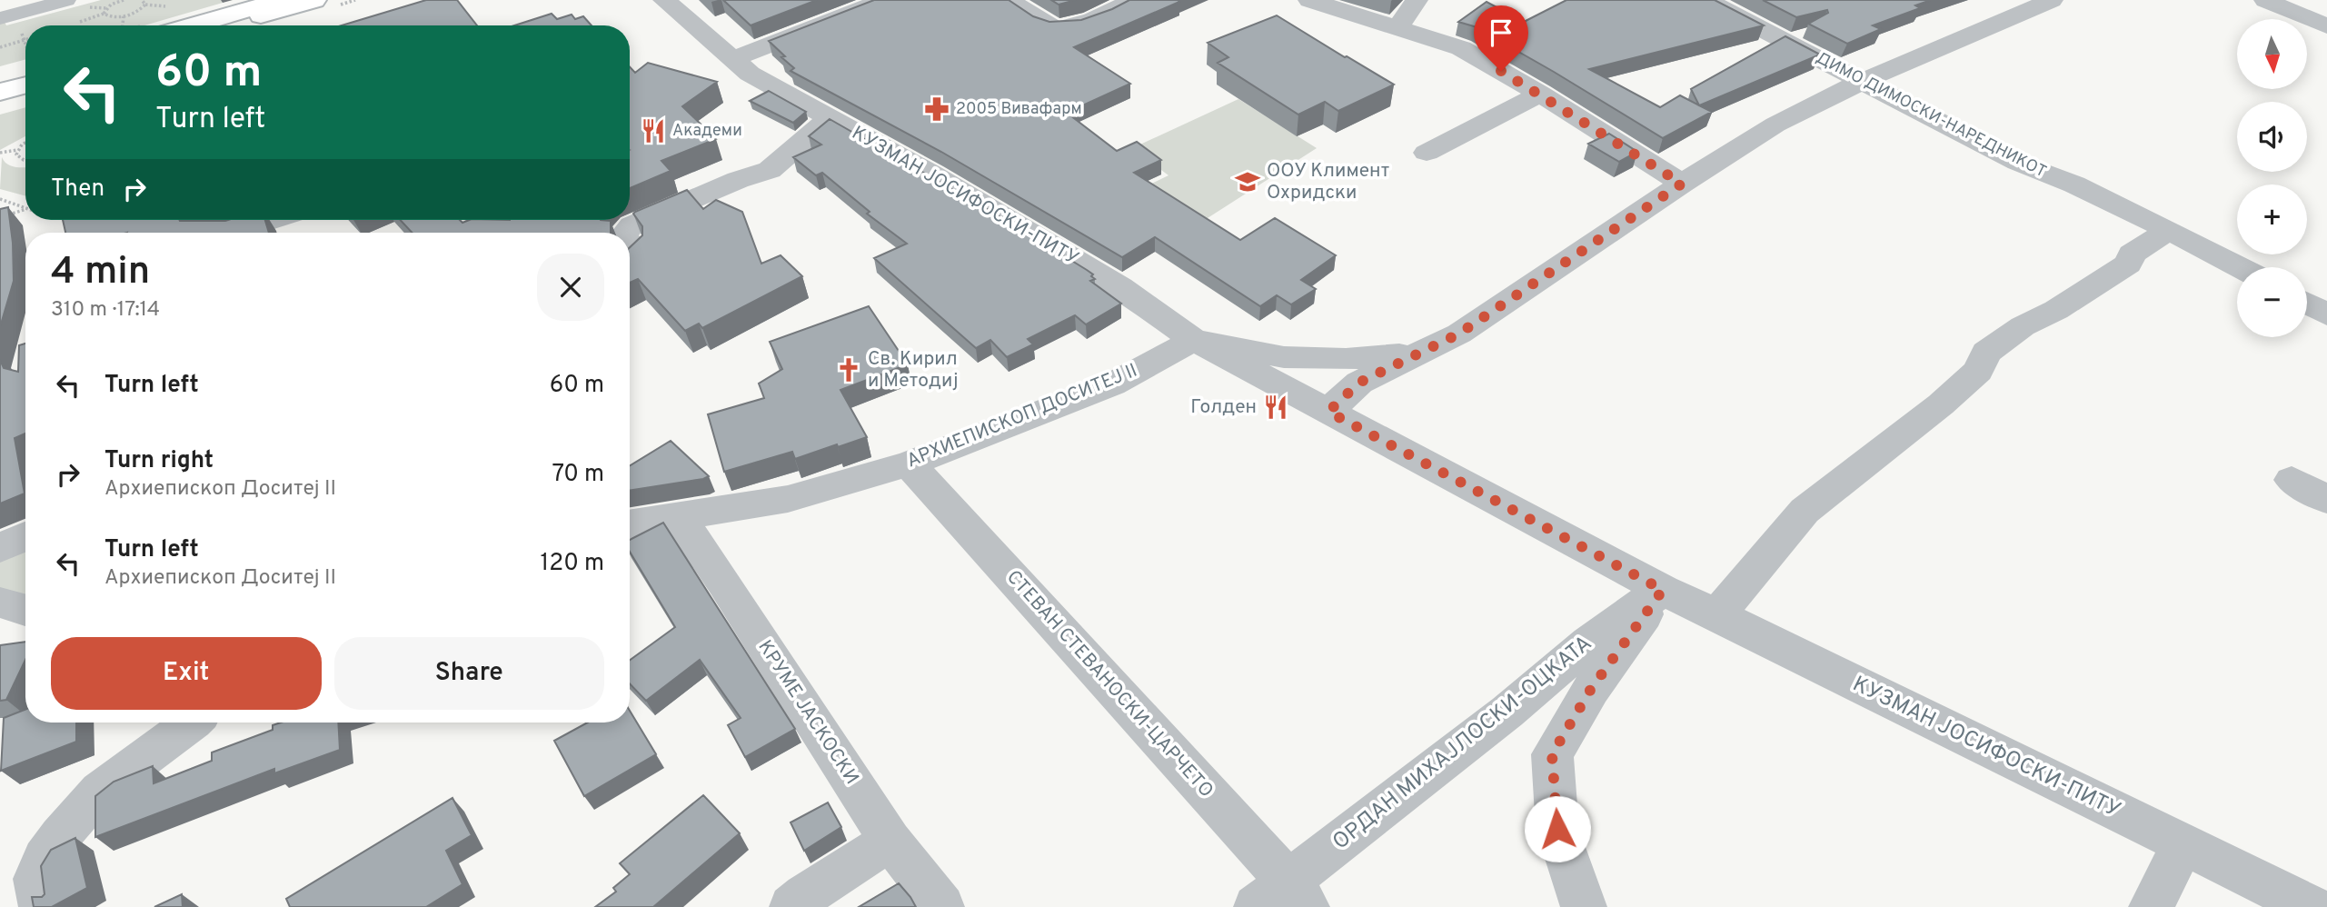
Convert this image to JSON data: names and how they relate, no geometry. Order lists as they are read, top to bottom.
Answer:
{
  "streets": {
    "street": [
      "ДИМО ДИМОСКИ-НАРЕДНИКОТ",
      "КУЗМАН ЈОСИФОСКИ-ПИТУ",
      "АРХИЕПИСКОП ДОСИТЕЈ II",
      "СТЕВАН СТЕВАНОСКИ-ЦАРЧЕТО",
      "КРУМЕ ЈАСКОСКИ",
      "ОРДАН МИХАЈЛОСКИ-ОЦКАТА"
    ]
  },
  "crossings": [
    ["КУЗМАН ЈОСИФОСКИ-ПИТУ", "АРХИЕПИСКОП ДОСИТЕЈ II"],
    ["КУЗМАН ЈОСИФОСКИ-ПИТУ", "ОРДАН МИХАЈЛОСКИ-ОЦКАТА"],
    ["АРХИЕПИСКОП ДОСИТЕЈ II", "СТЕВАН СТЕВАНОСКИ-ЦАРЧЕТО"],
    ["АРХИЕПИСКОП ДОСИТЕЈ II", "КРУМЕ ЈАСКОСКИ"],
    ["СТЕВАН СТЕВАНОСКИ-ЦАРЧЕТО", "ОРДАН МИХАЈЛОСКИ-ОЦКАТА"]
  ],
  "places": {
    "pharmacy": ["2005 Вивафарм"],
    "restaurant": ["Академи", "Голден"],
    "school or university": ["ООУ Климент Охридски"],
    "church": ["Св. Кирил и Методиј"]
  },
  "north": "bottom",
  "page": {
    "map_buttons": ["+", "−"],
    "turn": ["60 m", "Turn left"],
    "then": "Then",
    "heading": ["4 min", "310 m · 17:14"],
    "list": [
      {
        "name": "Turn left",
        "value": "60 m"
      },
      {
        "name": "Turn right",
        "note": "Архиепископ Доситеј II",
        "value": "70 m"
      },
      {
        "name": "Turn left",
        "note": "Архиепископ Доситеј II",
        "value": "120 m"
      }
    ],
    "buttons": ["Exit", "Share"]
  }
}
